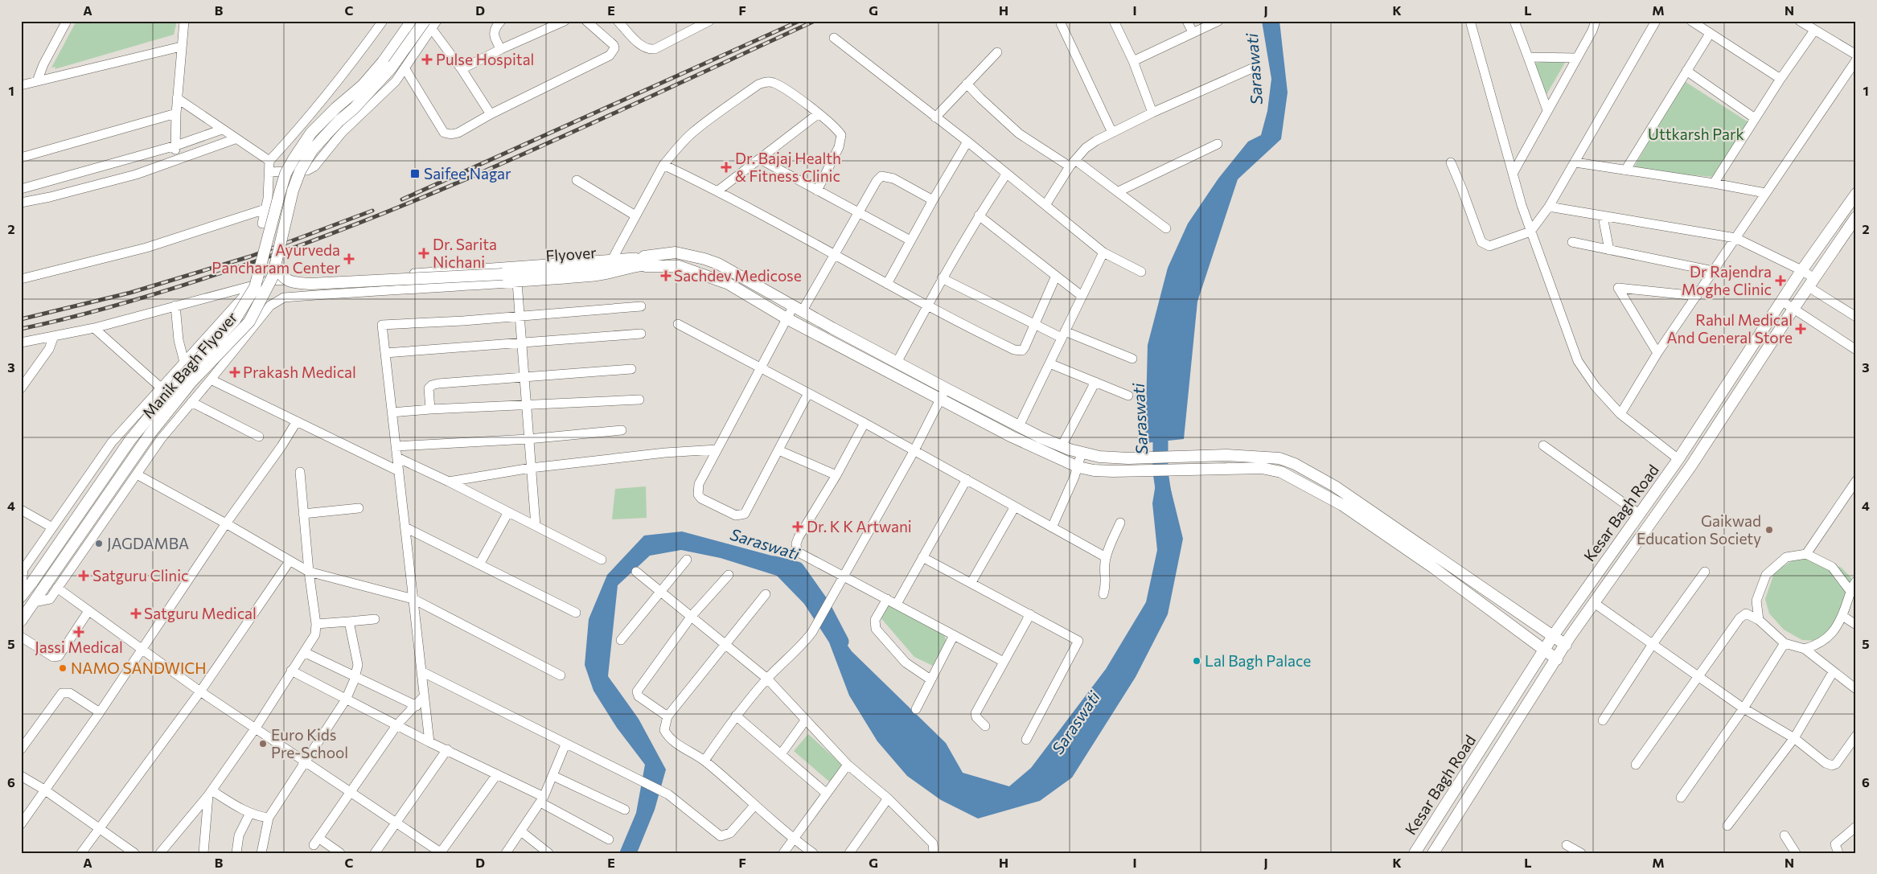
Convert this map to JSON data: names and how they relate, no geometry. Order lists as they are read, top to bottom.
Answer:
{
  "streets": {
    "main road": ["Flyover", "Manik Bagh Flyover", "Kesar Bagh Road"]
  },
  "crossings": [
    ["Flyover", "Manik Bagh Flyover"]
  ],
  "water": ["Saraswati"],
  "parks": ["Uttkarsh Park"],
  "places": {
    "health": [
      "Pulse Hospital",
      "Dr. Bajaj Health & Fitness Clinic",
      "Dr. Sarita Nichani",
      "Ayurveda Pancharam Center",
      "Sachdev Medicose",
      "Dr Rajendra Moghe Clinic",
      "Rahul Medical And General Store",
      "Prakash Medical",
      "Dr. K K Artwani",
      "Satguru Clinic",
      "Satguru Medical",
      "Jassi Medical"
    ],
    "transit": ["Saifee Nagar"],
    "other": [
      "Gaikwad Education Society",
      "JAGDAMBA",
      "Lal Bagh Palace",
      "NAMO SANDWICH",
      "Euro Kids Pre-School"
    ]
  },
  "grid": {
    "columns": [
      "A",
      "B",
      "C",
      "D",
      "E",
      "F",
      "G",
      "H",
      "I",
      "J",
      "K",
      "L",
      "M",
      "N"
    ],
    "rows": [
      "1",
      "2",
      "3",
      "4",
      "5",
      "6"
    ]
  }
}
